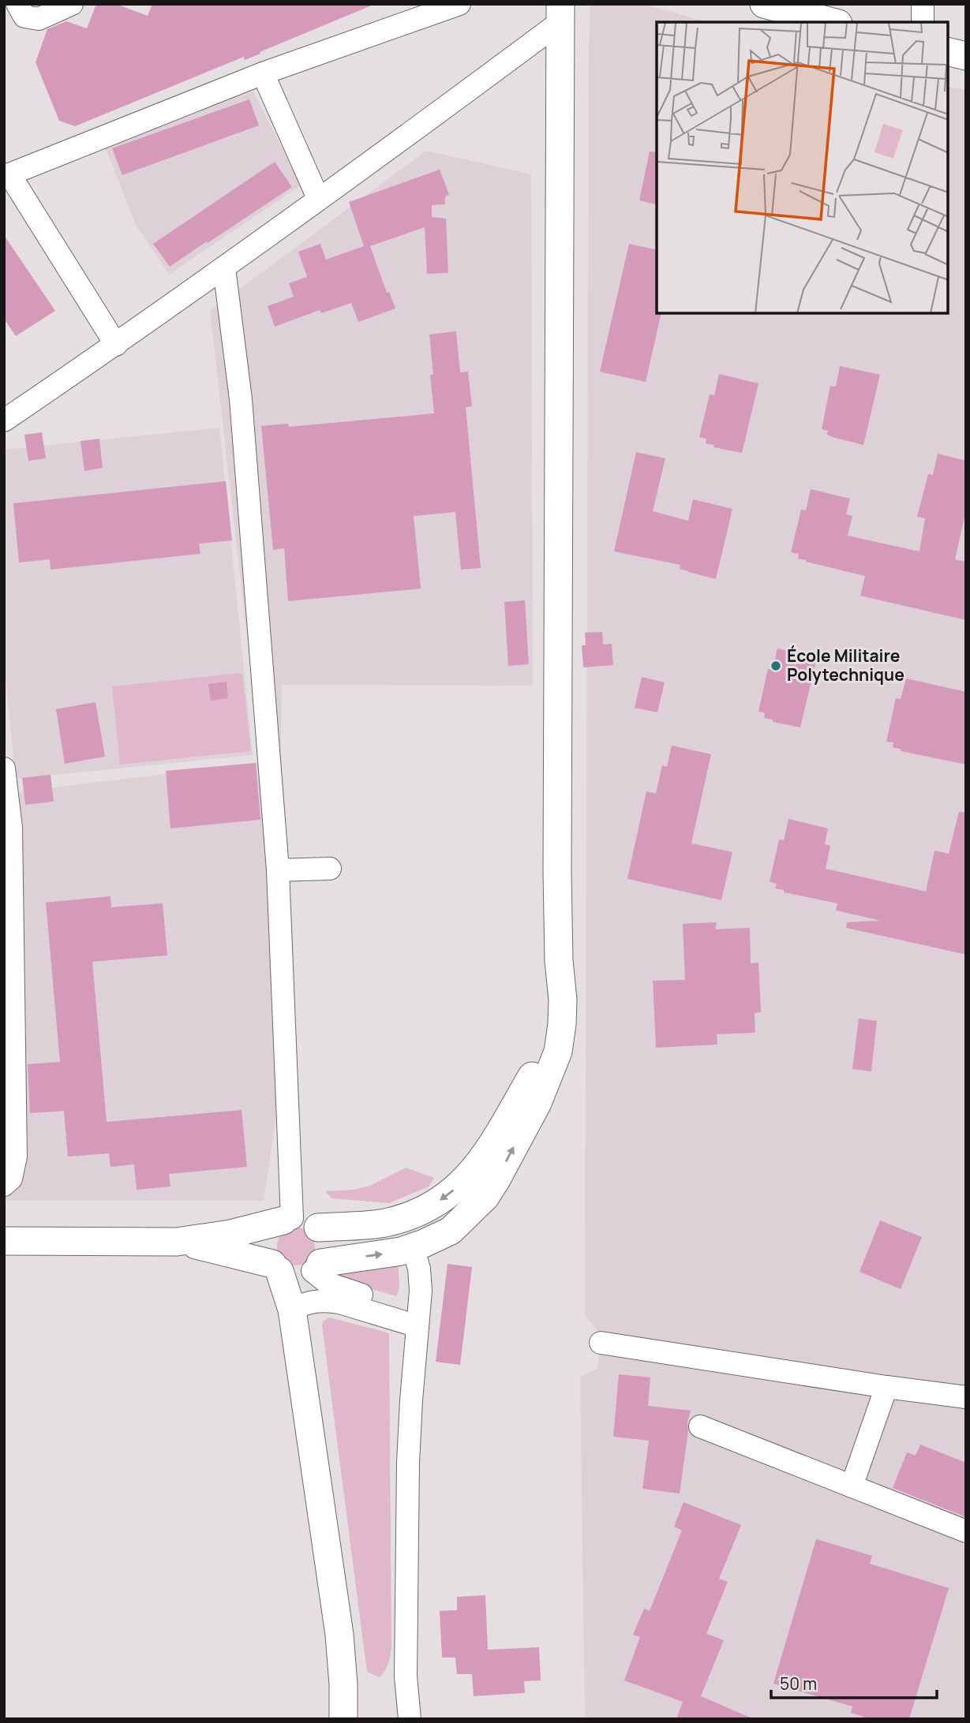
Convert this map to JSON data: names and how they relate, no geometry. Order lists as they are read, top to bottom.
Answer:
{
  "places": ["École Militaire Polytechnique"],
  "scale_bar": "50 m"
}
